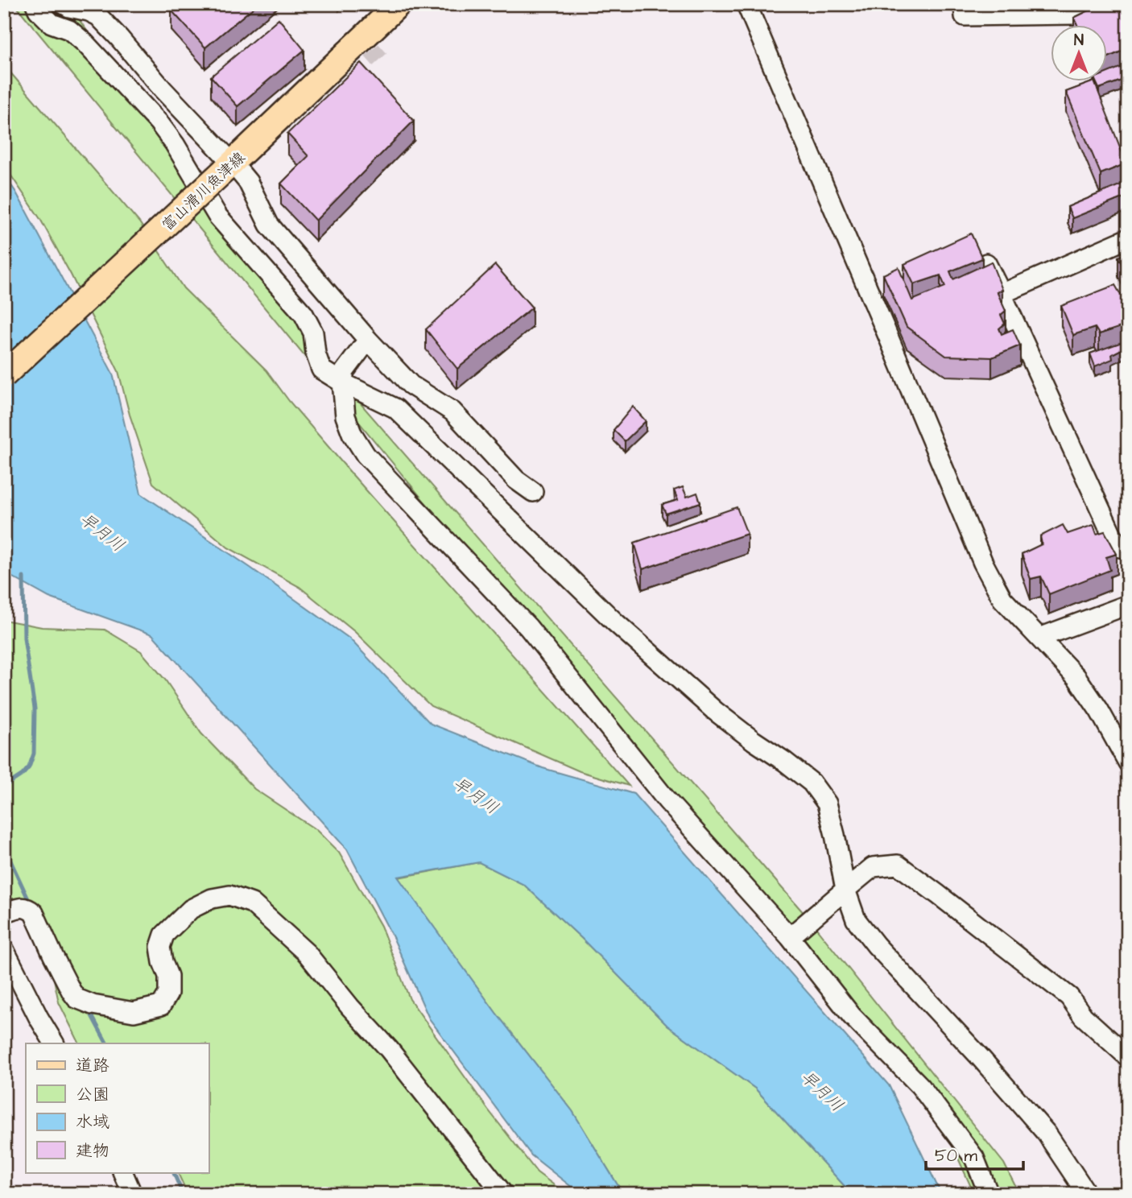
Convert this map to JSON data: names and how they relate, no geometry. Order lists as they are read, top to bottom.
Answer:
{
  "streets": {
    "main road": ["富山滑川魚津線"]
  },
  "water": ["早月川"],
  "legend": [
    "道路",
    "公園",
    "水域",
    "建物"
  ],
  "scale_bar": "50 m",
  "north": "top"
}
